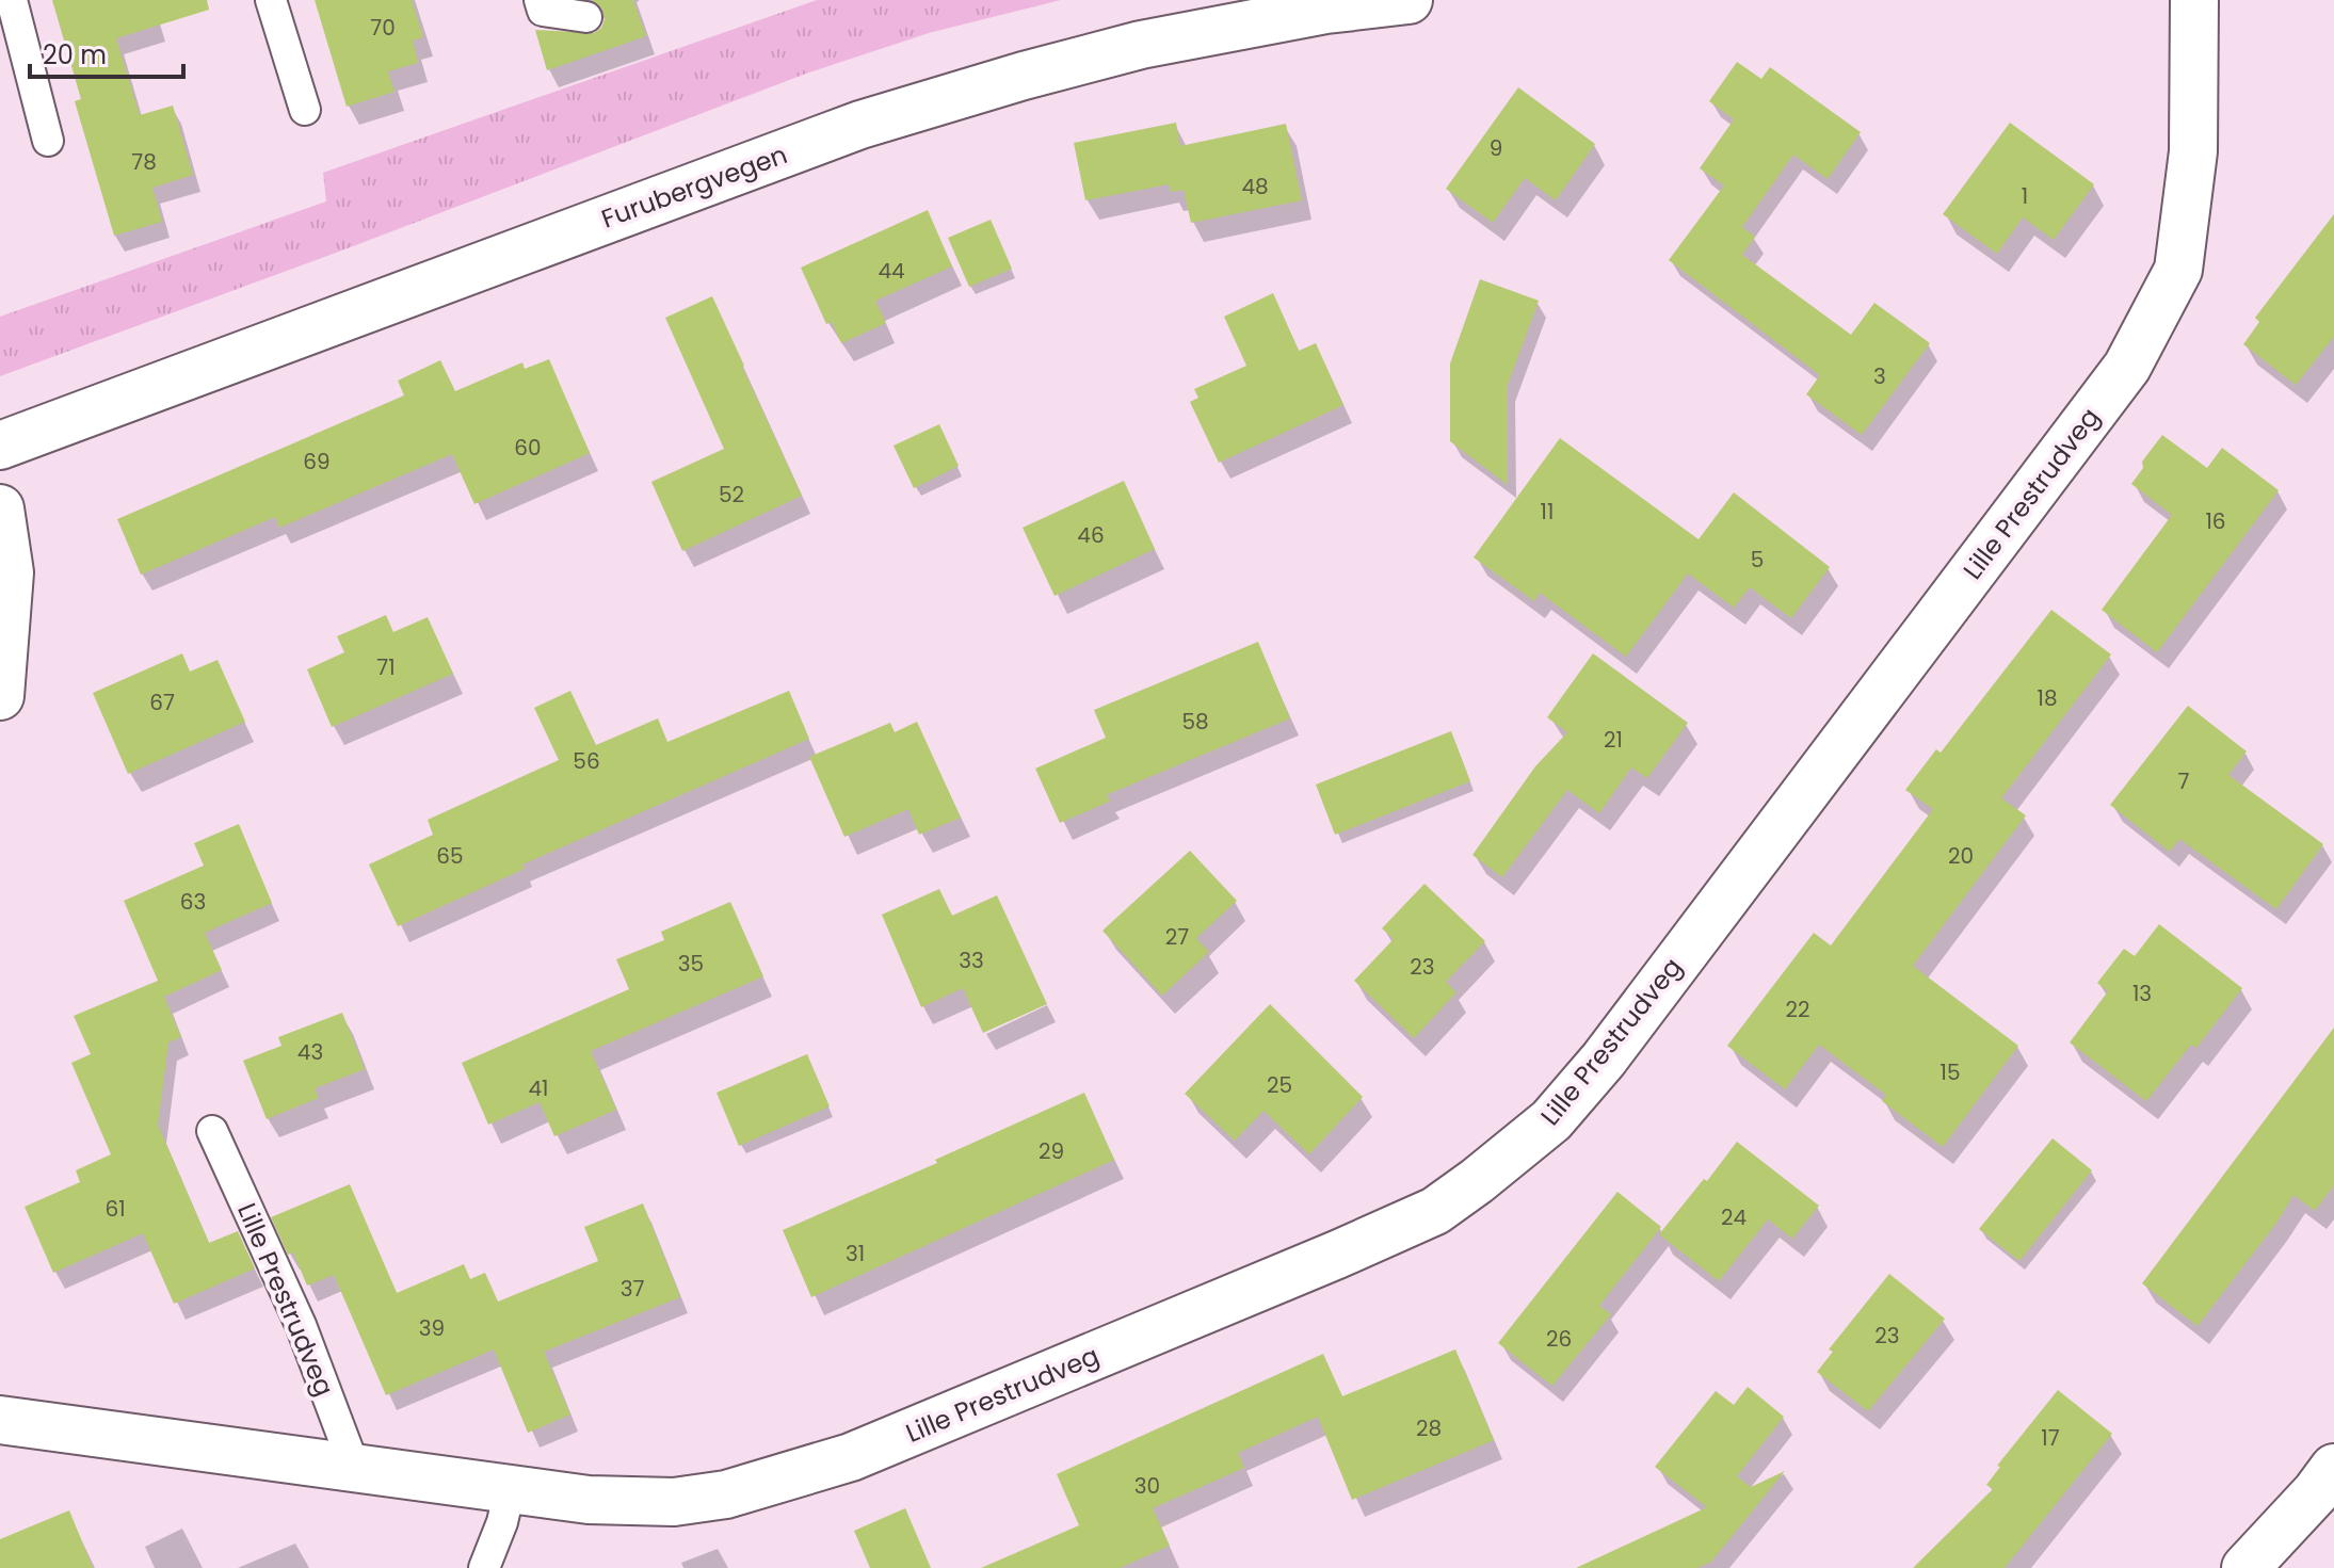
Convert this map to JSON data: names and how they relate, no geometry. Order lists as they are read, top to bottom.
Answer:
{
  "streets": {
    "street": ["Furubergvegen", "Lille Prestrudveg"]
  },
  "house_numbers": [
    "70",
    "9",
    "78",
    "48",
    "1",
    "44",
    "3",
    "60",
    "69",
    "52",
    "11",
    "16",
    "46",
    "5",
    "71",
    "18",
    "67",
    "58",
    "21",
    "56",
    "7",
    "65",
    "20",
    "63",
    "27",
    "33",
    "35",
    "23",
    "13",
    "22",
    "43",
    "15",
    "25",
    "41",
    "29",
    "61",
    "24",
    "31",
    "37",
    "39",
    "23",
    "26",
    "28",
    "17",
    "30"
  ],
  "scale_bar": "20 m"
}
